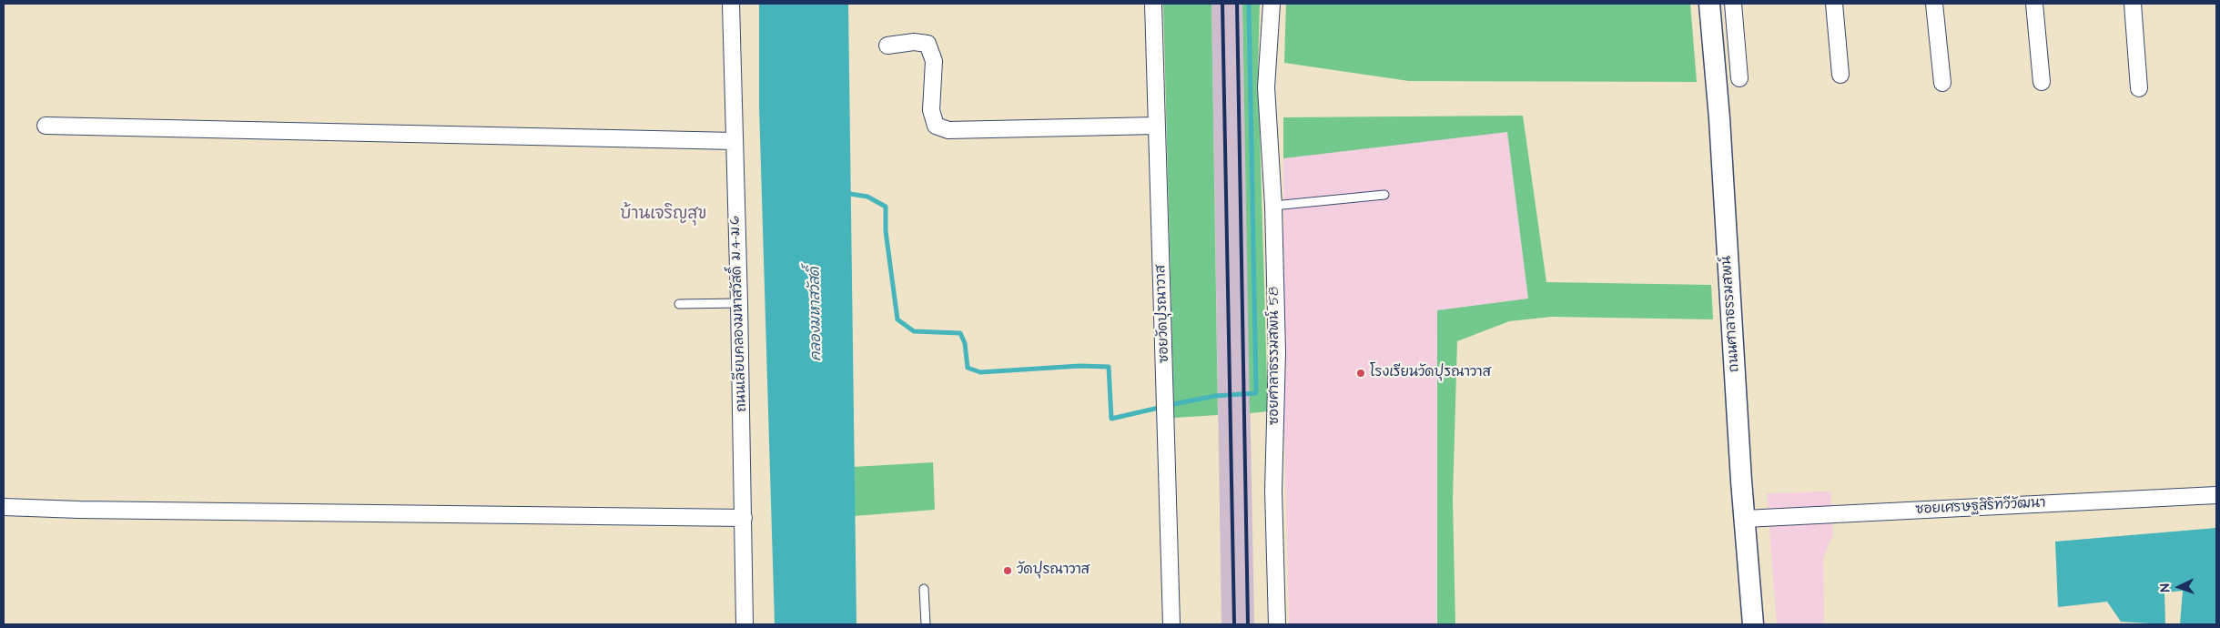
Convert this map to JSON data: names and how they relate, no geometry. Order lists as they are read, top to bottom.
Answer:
{
  "streets": {
    "street": [
      "ถนนเลียบคลองมหาสวัสดิ์ ม.4-ม.6",
      "ซอยวัดปุรณาวาส",
      "ถนนศาลาธรรมสพน์",
      "ซอยศาลาธรรมสพน์ 58",
      "ซอยเศรษฐสิริทวีวัฒนา"
    ]
  },
  "crossings": [
    ["ถนนศาลาธรรมสพน์", "ซอยเศรษฐสิริทวีวัฒนา"]
  ],
  "districts": ["บ้านเจริญสุข"],
  "water": ["คลองมหาสวัสดิ์"],
  "places": ["โรงเรียนวัดปุรณาวาส", "วัดปุรณาวาส"],
  "north": "left"
}
